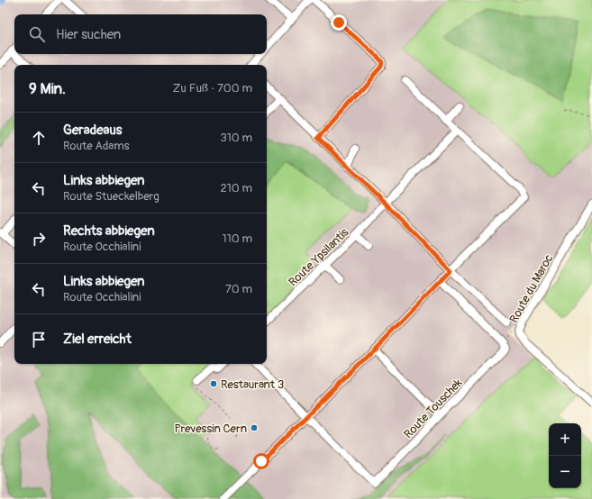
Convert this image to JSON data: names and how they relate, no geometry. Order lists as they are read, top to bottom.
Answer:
{
  "streets": {
    "street": ["Route Ypsilantis", "Route du Maroc", "Route Touschek"]
  },
  "places": ["Restaurant 3", "Prevessin Cern"],
  "page": {
    "search": "Hier suchen",
    "heading": ["9 Min.", "Zu Fuß · 700 m"],
    "list": [
      ["Geradeaus", "Route Adams", "310 m"],
      ["Links abbiegen", "Route Stueckelberg", "210 m"],
      ["Rechts abbiegen", "Route Occhialini", "110 m"],
      ["Links abbiegen", "Route Occhialini", "70 m"],
      "Ziel erreicht"
    ],
    "map_buttons": ["+", "−"]
  }
}
